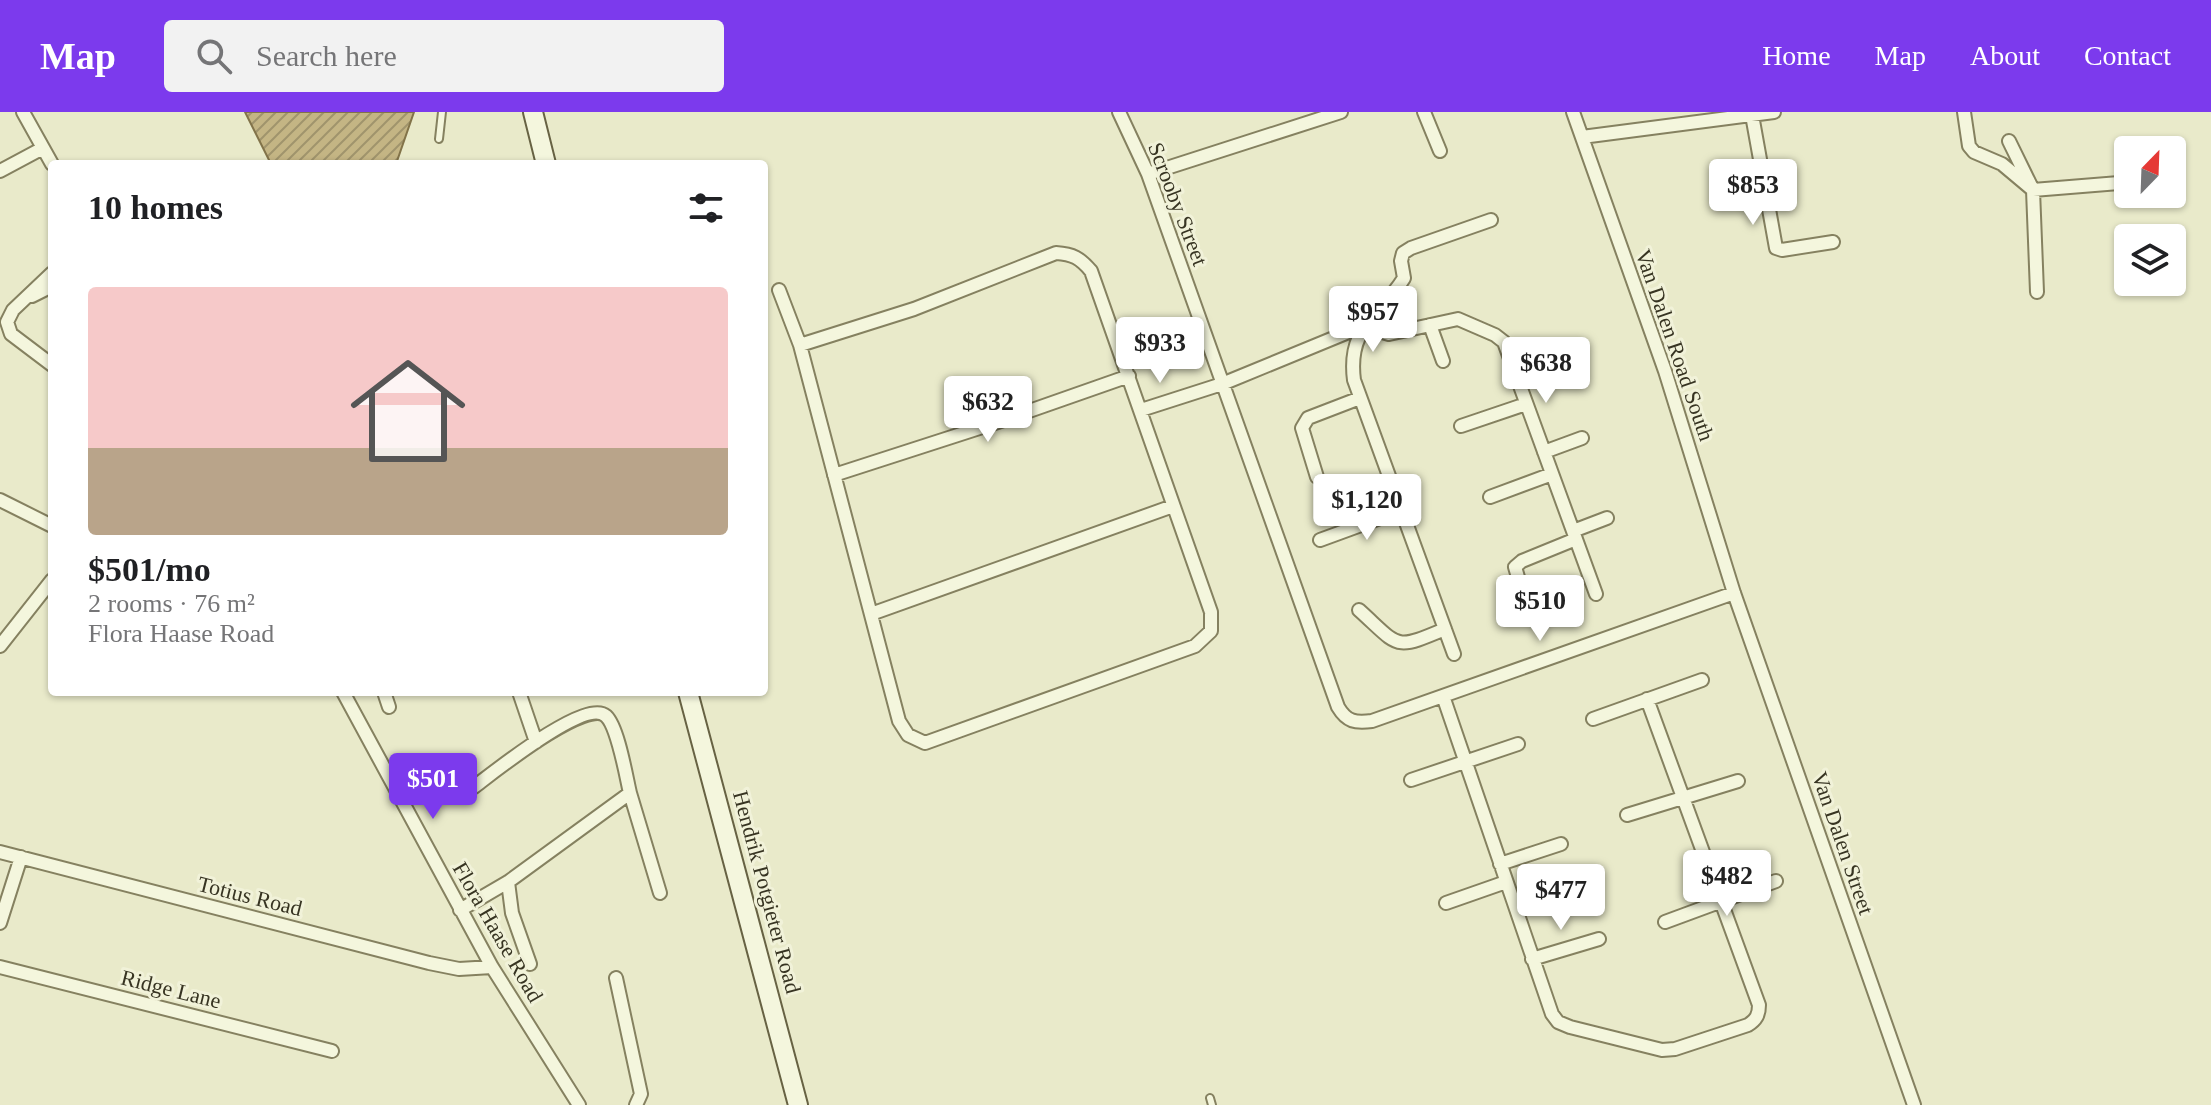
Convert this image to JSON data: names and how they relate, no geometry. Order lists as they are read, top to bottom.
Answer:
{
  "streets": {
    "main road": ["Hendrik Potgieter Road"],
    "street": [
      "Scrooby Street",
      "Van Dalen Road South",
      "Van Dalen Street",
      "Totius Road",
      "Flora Haase Road",
      "Ridge Lane"
    ]
  },
  "crossings": [
    ["Van Dalen Road South", "Van Dalen Street"],
    ["Totius Road", "Flora Haase Road"]
  ],
  "north": "top right",
  "page": {
    "header": "Map",
    "search": "Search here",
    "nav": [
      "Home",
      "Map",
      "About",
      "Contact"
    ],
    "price": [
      "$853",
      "$957",
      "$933",
      "$638",
      "$632",
      "$1,120",
      "$510",
      "$501",
      "$482",
      "$477"
    ],
    "heading": "10 homes",
    "list": [
      {
        "name": "$501/mo",
        "note": "2 rooms · 76 m² · Flora Haase Road"
      }
    ]
  }
}
